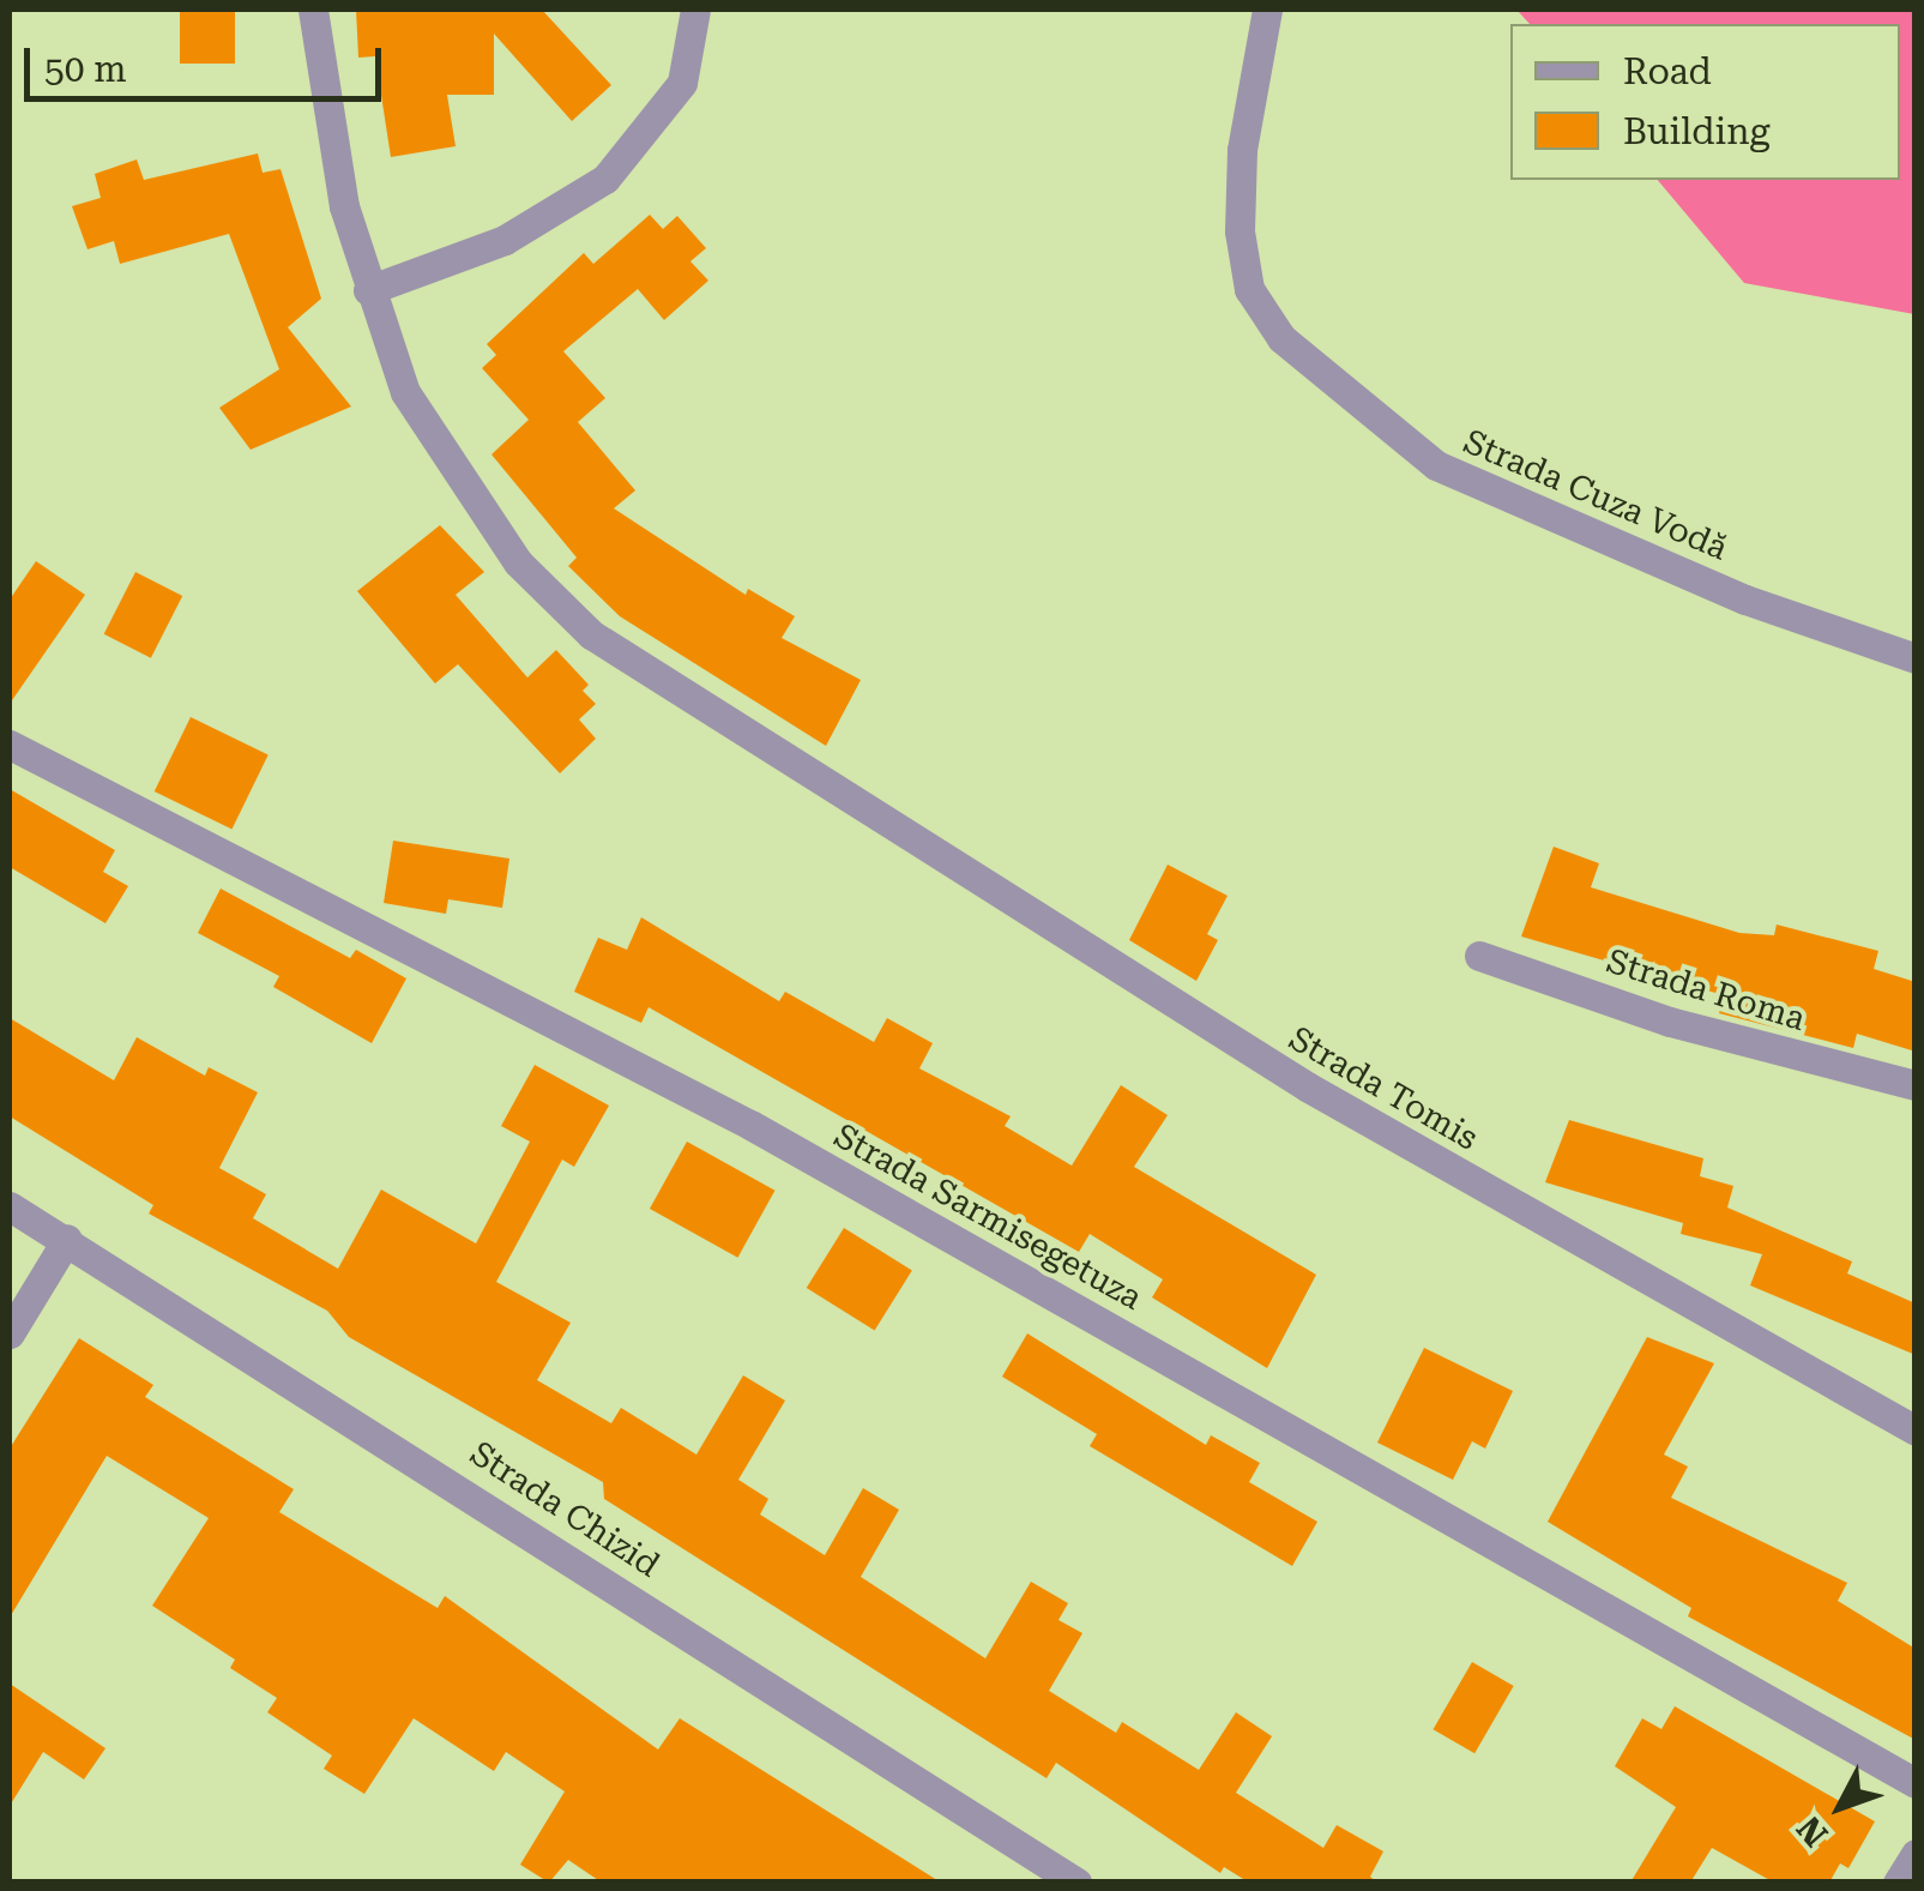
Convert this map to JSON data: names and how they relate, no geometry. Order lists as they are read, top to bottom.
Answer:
{
  "streets": {
    "street": [
      "Strada Cuza Vodă",
      "Strada Roma",
      "Strada Tomis",
      "Strada Sarmisegetuza",
      "Strada Chizid"
    ]
  },
  "legend": ["Road", "Building"],
  "scale_bar": "50 m",
  "north": "bottom left"
}
